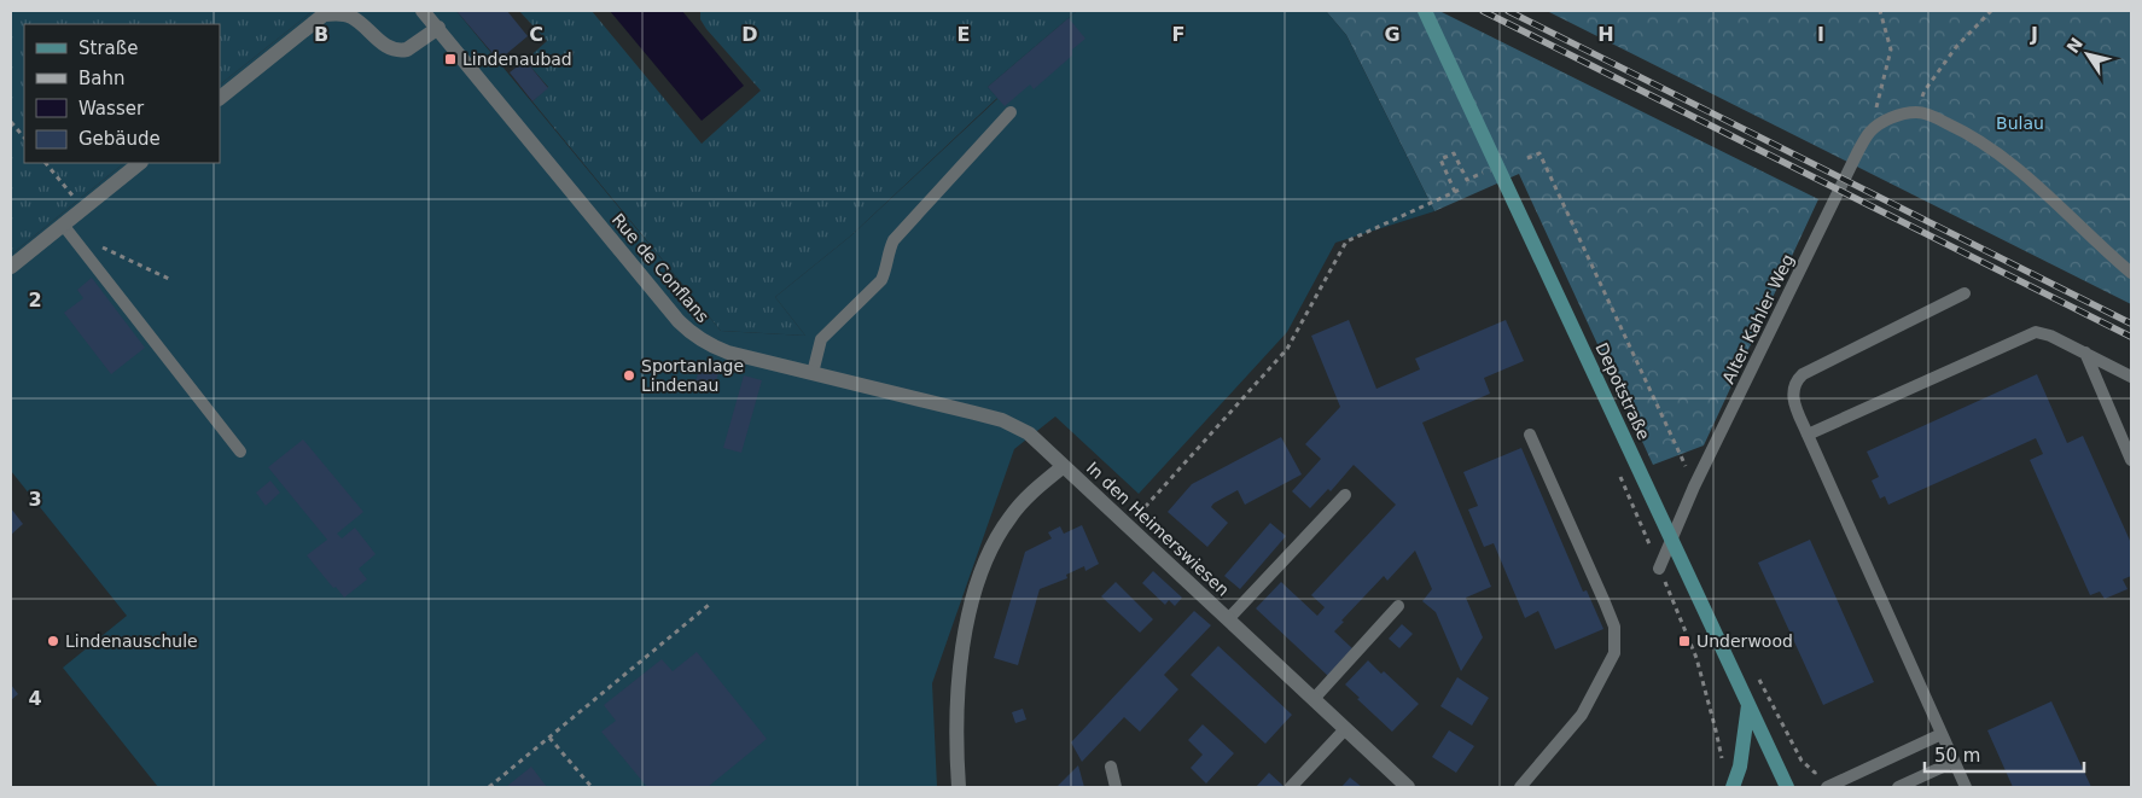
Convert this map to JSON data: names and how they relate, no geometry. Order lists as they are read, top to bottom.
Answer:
{
  "streets": {
    "main road": ["Depotstraße"],
    "street": ["Rue de Conflans", "In den Heimerswiesen"],
    "lane": ["Alter Kahler Weg"]
  },
  "crossings": [
    ["Rue de Conflans", "In den Heimerswiesen"],
    ["Alter Kahler Weg", "Depotstraße"]
  ],
  "parks": ["Bulau"],
  "places": {
    "transit": ["Lindenaubad", "Underwood"],
    "other": ["Sportanlage Lindenau", "Lindenauschule"]
  },
  "legend": [
    "Straße",
    "Bahn",
    "Wasser",
    "Gebäude"
  ],
  "scale_bar": "50 m",
  "north": "top left",
  "grid": {
    "columns": [
      "B",
      "C",
      "D",
      "E",
      "F",
      "G",
      "H",
      "I",
      "J"
    ],
    "rows": ["2", "3", "4"]
  }
}
